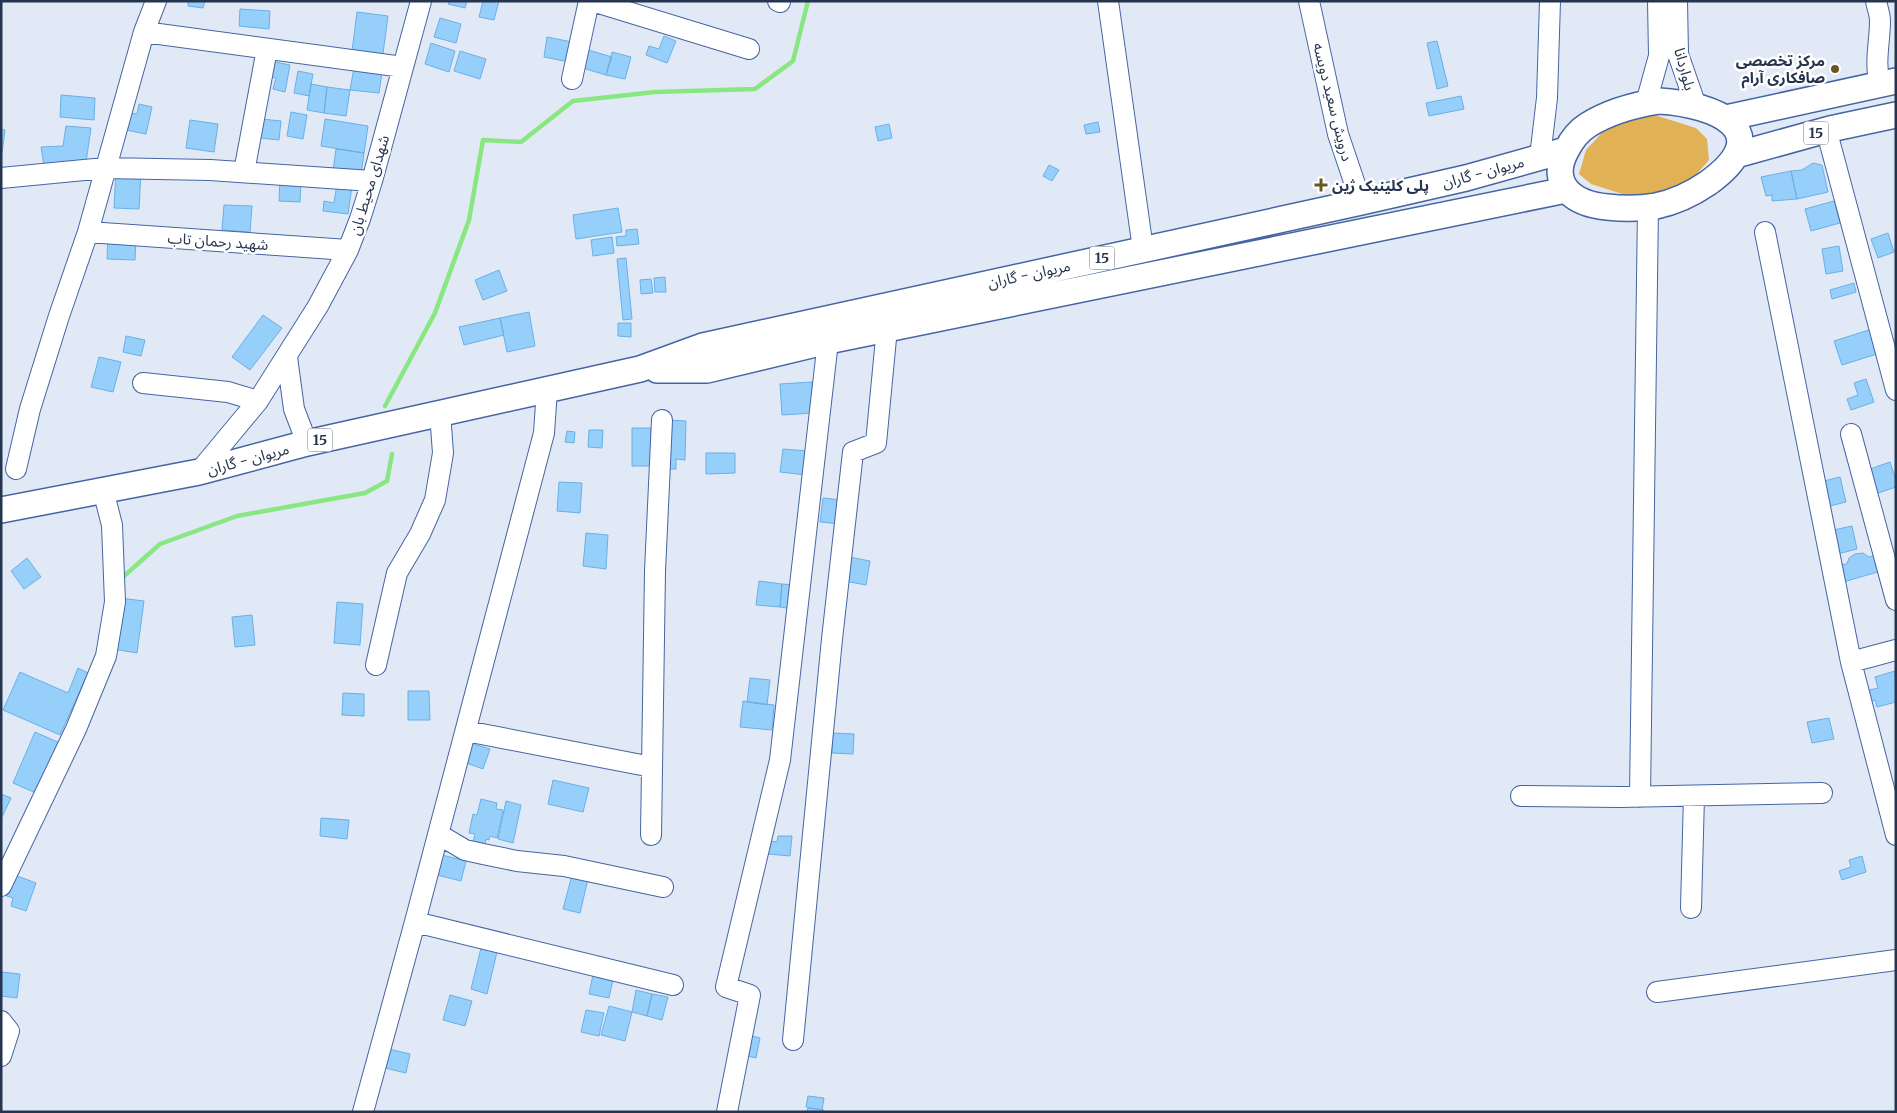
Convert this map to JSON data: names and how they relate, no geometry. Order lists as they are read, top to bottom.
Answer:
{
  "streets": {
    "main road": ["15", "مریوان - گاران"],
    "street": [
      "بلواردانا",
      "درویش سعید دویسه",
      "شهدای محیط بان",
      "شهید رحمان تاب"
    ]
  },
  "crossings": [
    ["بلواردانا", "15"],
    ["بلواردانا", "مریوان - گاران"],
    ["درویش سعید دویسه", "مریوان - گاران"],
    ["15", "مریوان - گاران"],
    ["مریوان - گاران", "شهدای محیط بان"],
    ["شهدای محیط بان", "شهید رحمان تاب"]
  ],
  "places": {
    "other": ["مرکز تخصصی صافکاری آرام"],
    "health": ["پلی کلینیک ژین"]
  }
}
